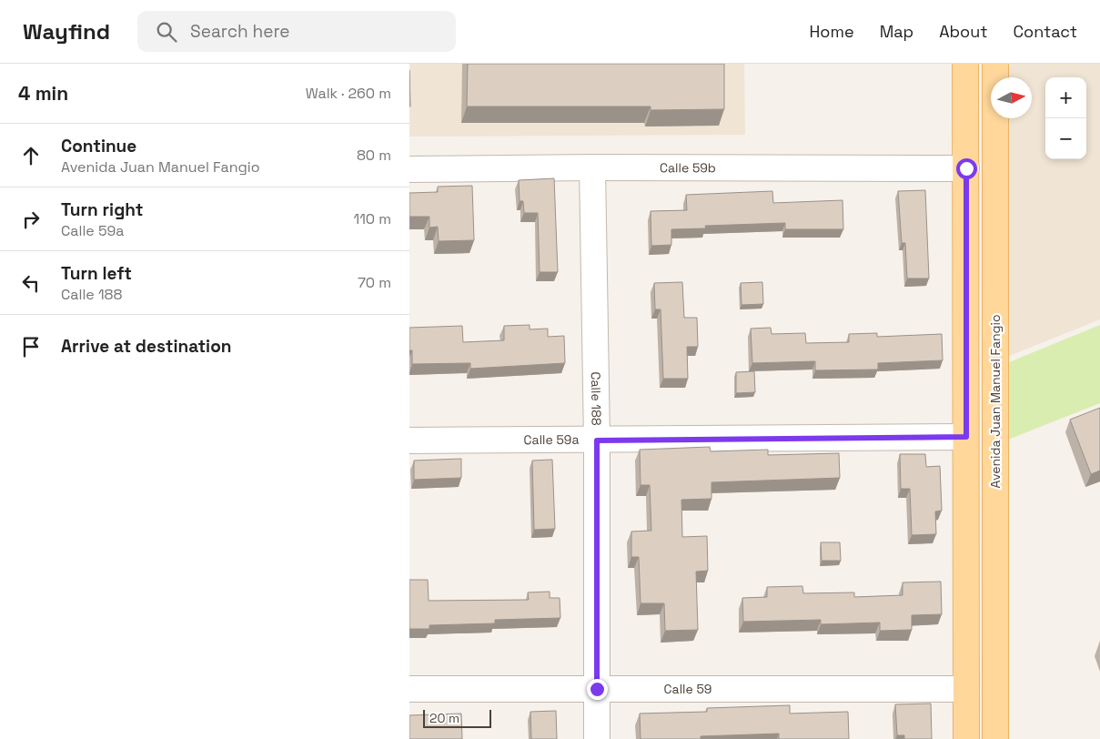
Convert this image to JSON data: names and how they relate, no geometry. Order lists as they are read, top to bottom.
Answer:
{
  "streets": {
    "main road": ["Avenida Juan Manuel Fangio"],
    "street": [
      "Calle 59b",
      "Calle 188",
      "Calle 59a",
      "Calle 59"
    ]
  },
  "crossings": [
    ["Calle 59b", "Calle 188"],
    ["Calle 188", "Calle 59a"],
    ["Calle 188", "Calle 59"]
  ],
  "scale_bar": "20 m",
  "north": "right",
  "page": {
    "header": "Wayfind",
    "search": "Search here",
    "nav": [
      "Home",
      "Map",
      "About",
      "Contact"
    ],
    "heading": ["4 min", "Walk · 260 m"],
    "map_buttons": ["+", "−"],
    "list": [
      ["Continue", "Avenida Juan Manuel Fangio", "80 m"],
      ["Turn right", "Calle 59a", "110 m"],
      ["Turn left", "Calle 188", "70 m"],
      "Arrive at destination"
    ],
    "scale": "20 m"
  }
}
